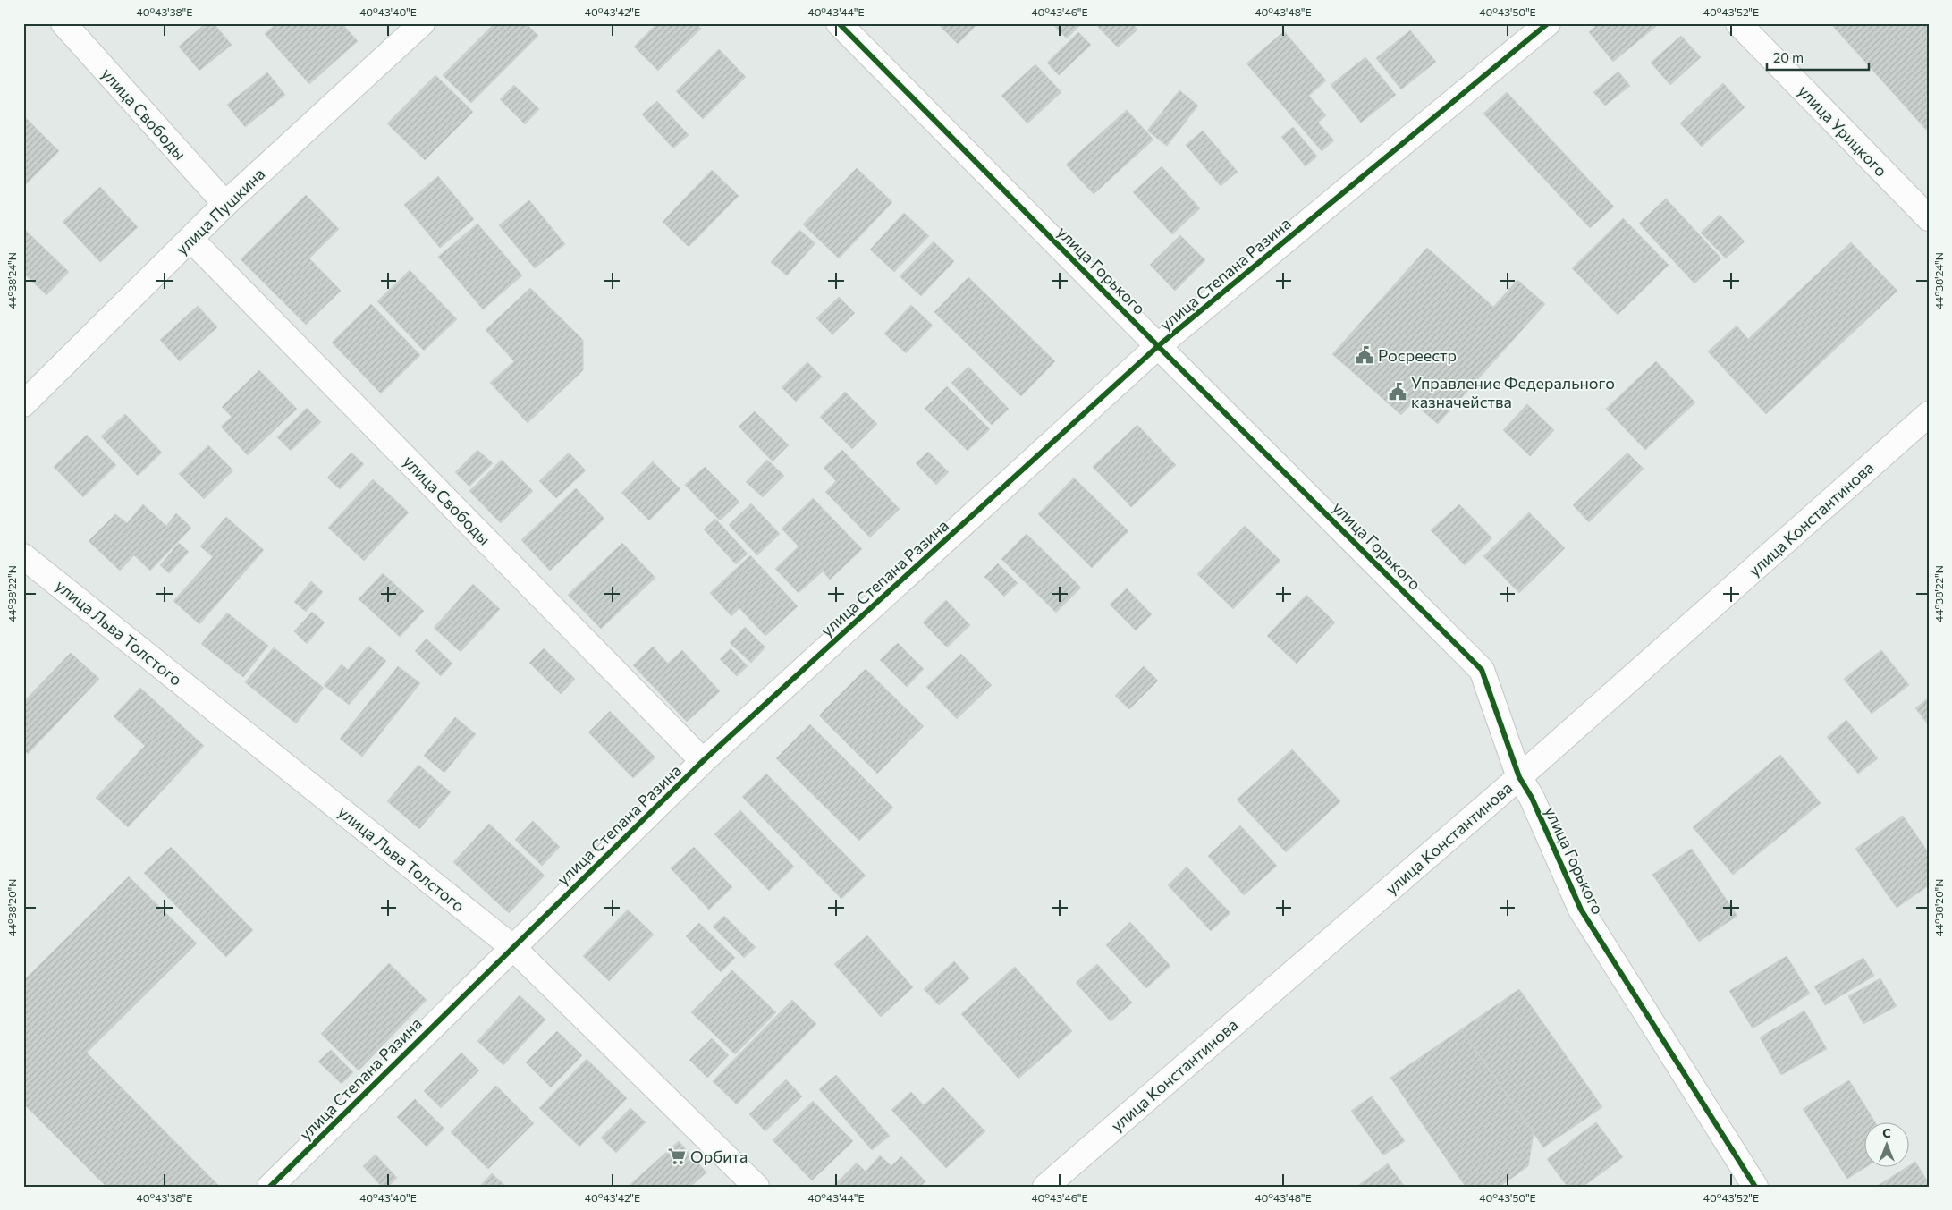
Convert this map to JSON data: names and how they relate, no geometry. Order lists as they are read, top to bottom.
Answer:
{
  "streets": {
    "street": [
      "улица Свободы",
      "улица Урицкого",
      "улица Пушкина",
      "улица Горького",
      "улица Степана Разина",
      "улица Константинова",
      "улица Льва Толстого"
    ]
  },
  "crossings": [
    ["улица Свободы", "улица Пушкина"],
    ["улица Свободы", "улица Степана Разина"],
    ["улица Горького", "улица Степана Разина"],
    ["улица Горького", "улица Константинова"],
    ["улица Степана Разина", "улица Льва Толстого"]
  ],
  "places": {
    "public building": ["Росреестр", "Управление Федерального казначейства"],
    "supermarket": ["Орбита"]
  },
  "scale_bar": "20 m",
  "north": "top",
  "coordinates": [
    "40°43'38\"E",
    "40°43'40\"E",
    "40°43'42\"E",
    "40°43'44\"E",
    "40°43'46\"E",
    "40°43'48\"E",
    "40°43'50\"E",
    "40°43'52\"E",
    "44°38'24\"N",
    "44°38'22\"N",
    "44°38'20\"N"
  ]
}
